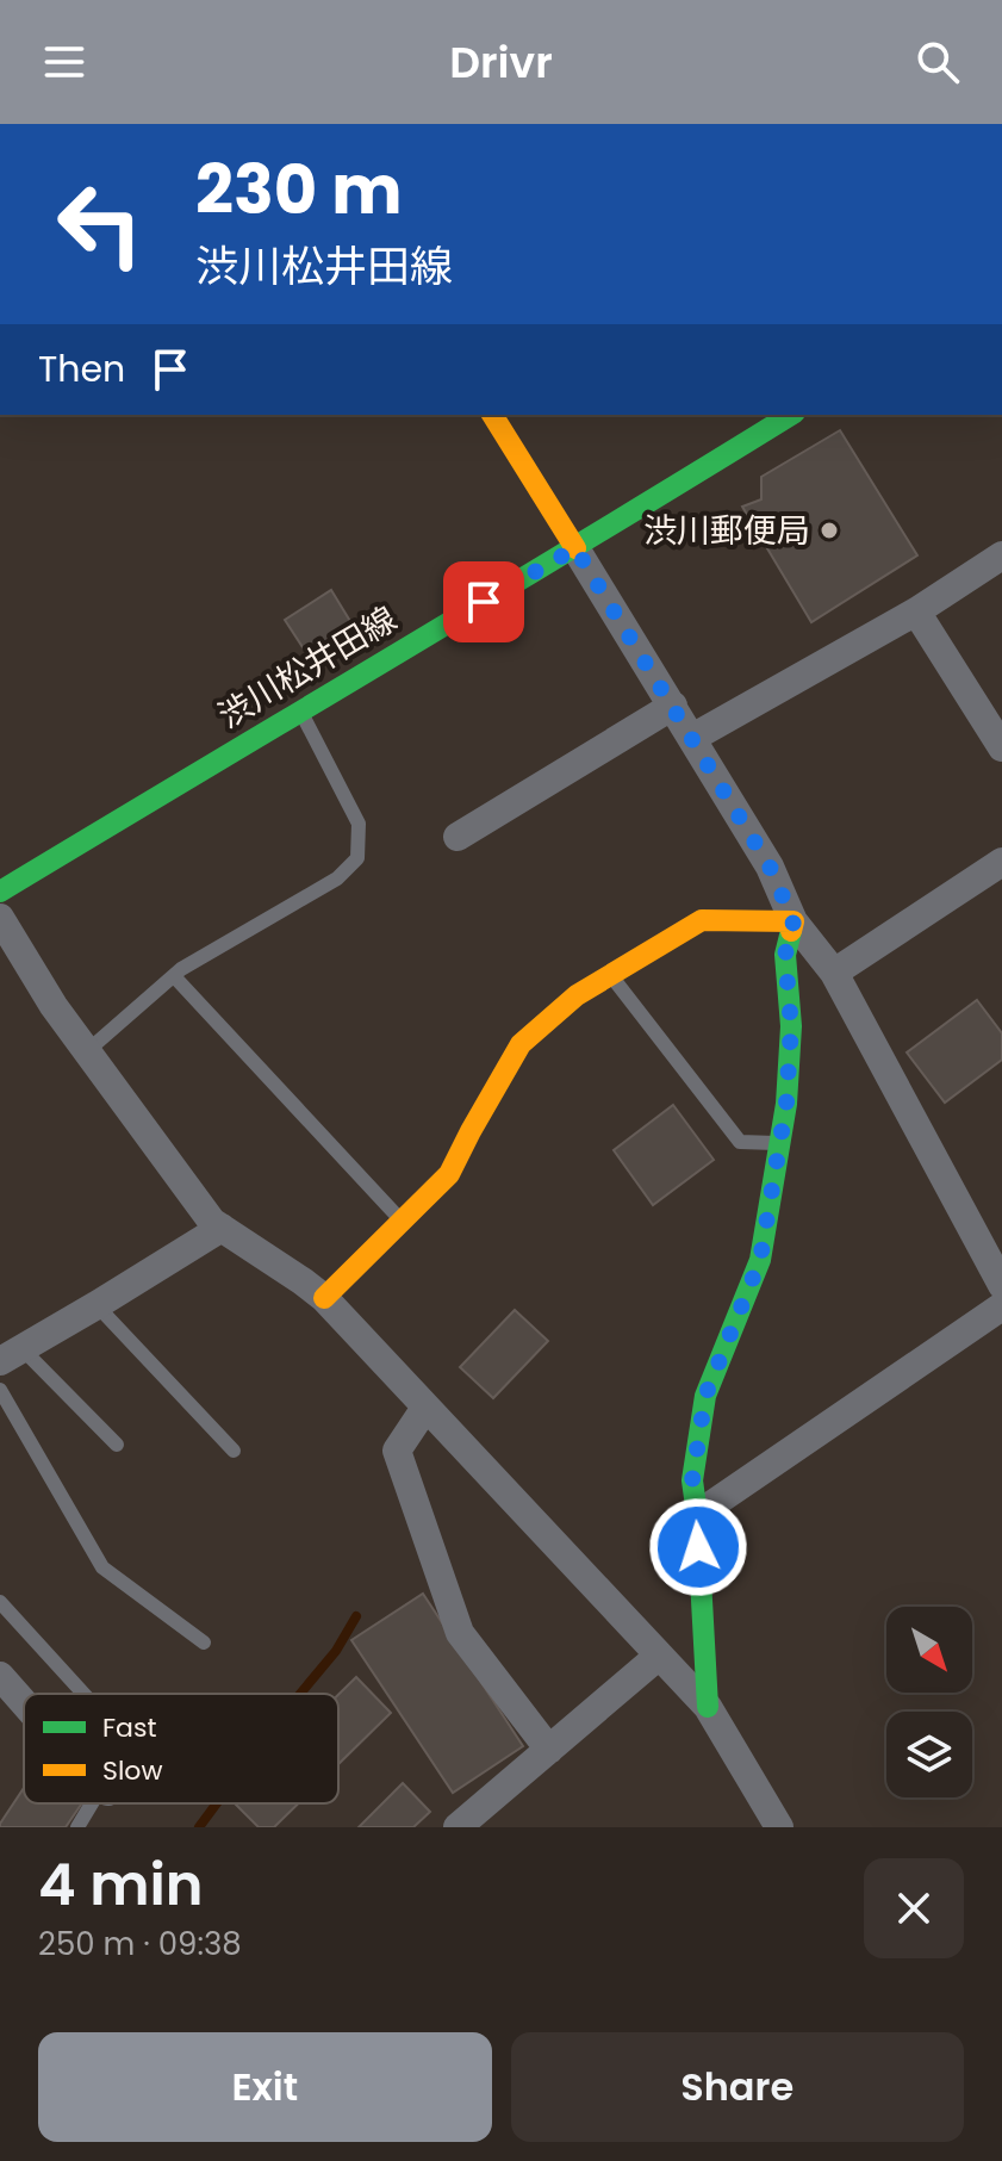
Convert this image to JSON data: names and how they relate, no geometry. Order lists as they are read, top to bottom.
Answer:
{
  "streets": {
    "street": ["渋川松井田線"]
  },
  "places": ["渋川郵便局"],
  "legend": ["Fast", "Slow"],
  "north": "bottom right",
  "page": {
    "header": "Drivr",
    "turn": ["230 m", "渋川松井田線"],
    "then": "Then",
    "heading": ["4 min", "250 m · 09:38"],
    "buttons": ["Exit", "Share"]
  }
}
